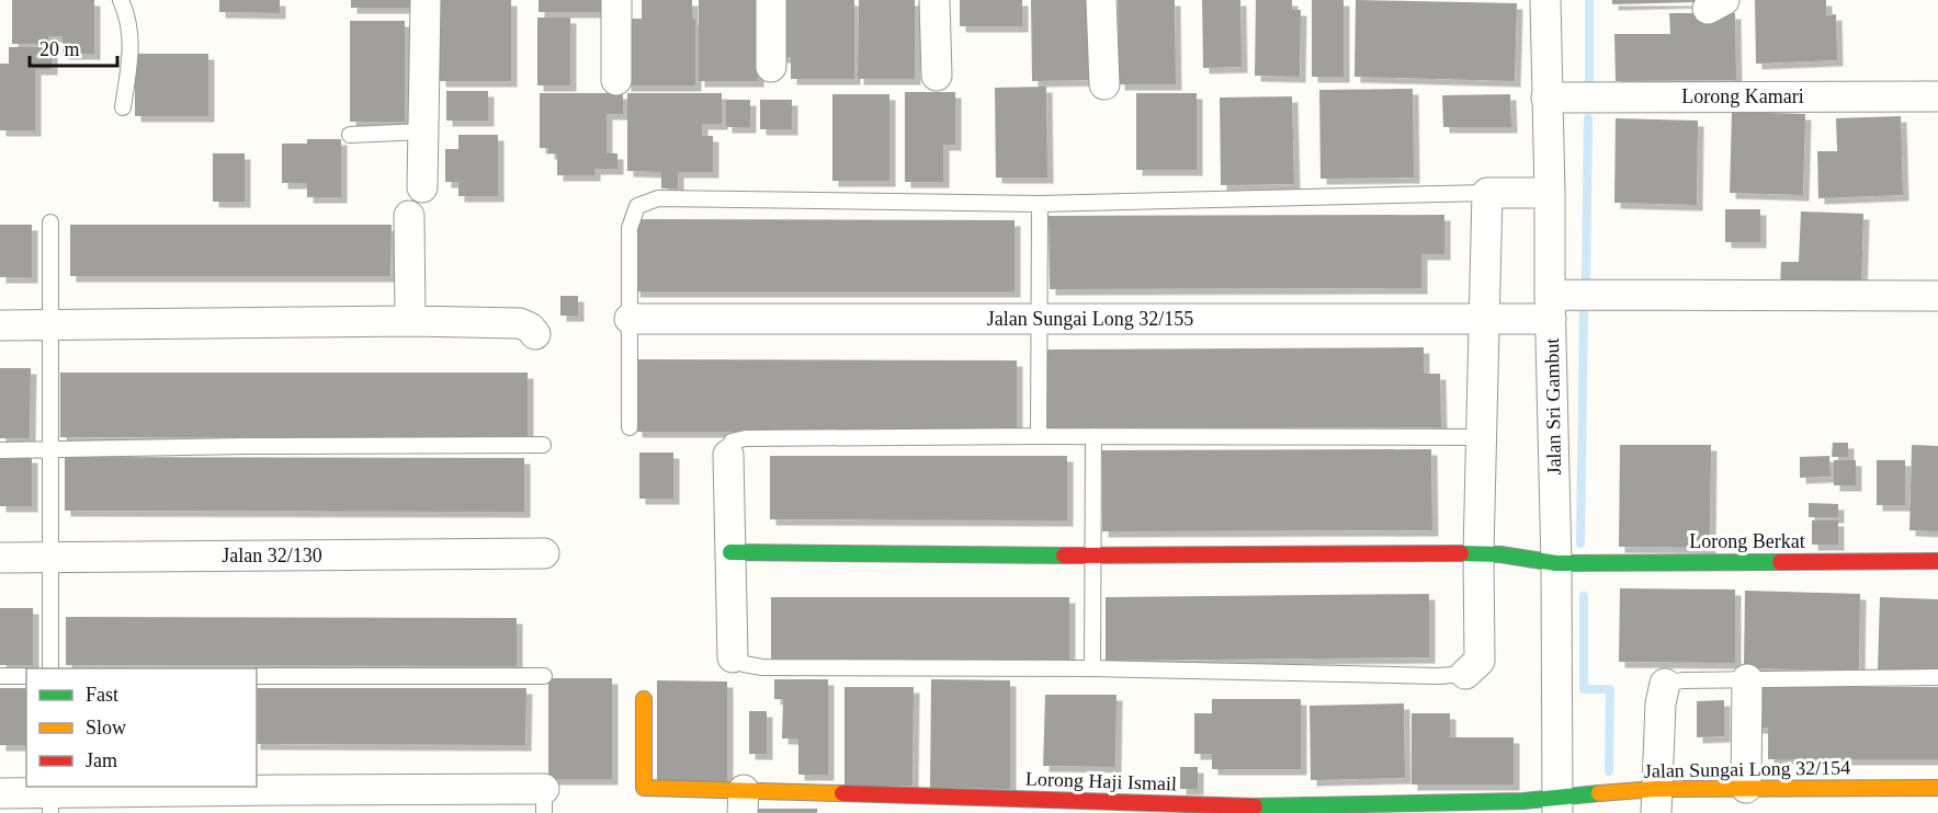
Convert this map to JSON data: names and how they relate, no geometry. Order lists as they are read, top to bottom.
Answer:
{
  "streets": {
    "street": [
      "Lorong Kamari",
      "Jalan Sungai Long 32/155",
      "Jalan Sri Gambut",
      "Lorong Berkat",
      "Jalan 32/130",
      "Jalan Sungai Long 32/154",
      "Lorong Haji Ismail"
    ]
  },
  "crossings": [
    ["Lorong Kamari", "Jalan Sri Gambut"],
    ["Jalan Sungai Long 32/155", "Jalan Sri Gambut"],
    ["Jalan Sri Gambut", "Lorong Berkat"],
    ["Jalan Sri Gambut", "Jalan Sungai Long 32/154"],
    ["Jalan Sri Gambut", "Lorong Haji Ismail"],
    ["Jalan Sungai Long 32/154", "Lorong Haji Ismail"]
  ],
  "legend": ["Fast", "Slow", "Jam"],
  "scale_bar": "20 m"
}
